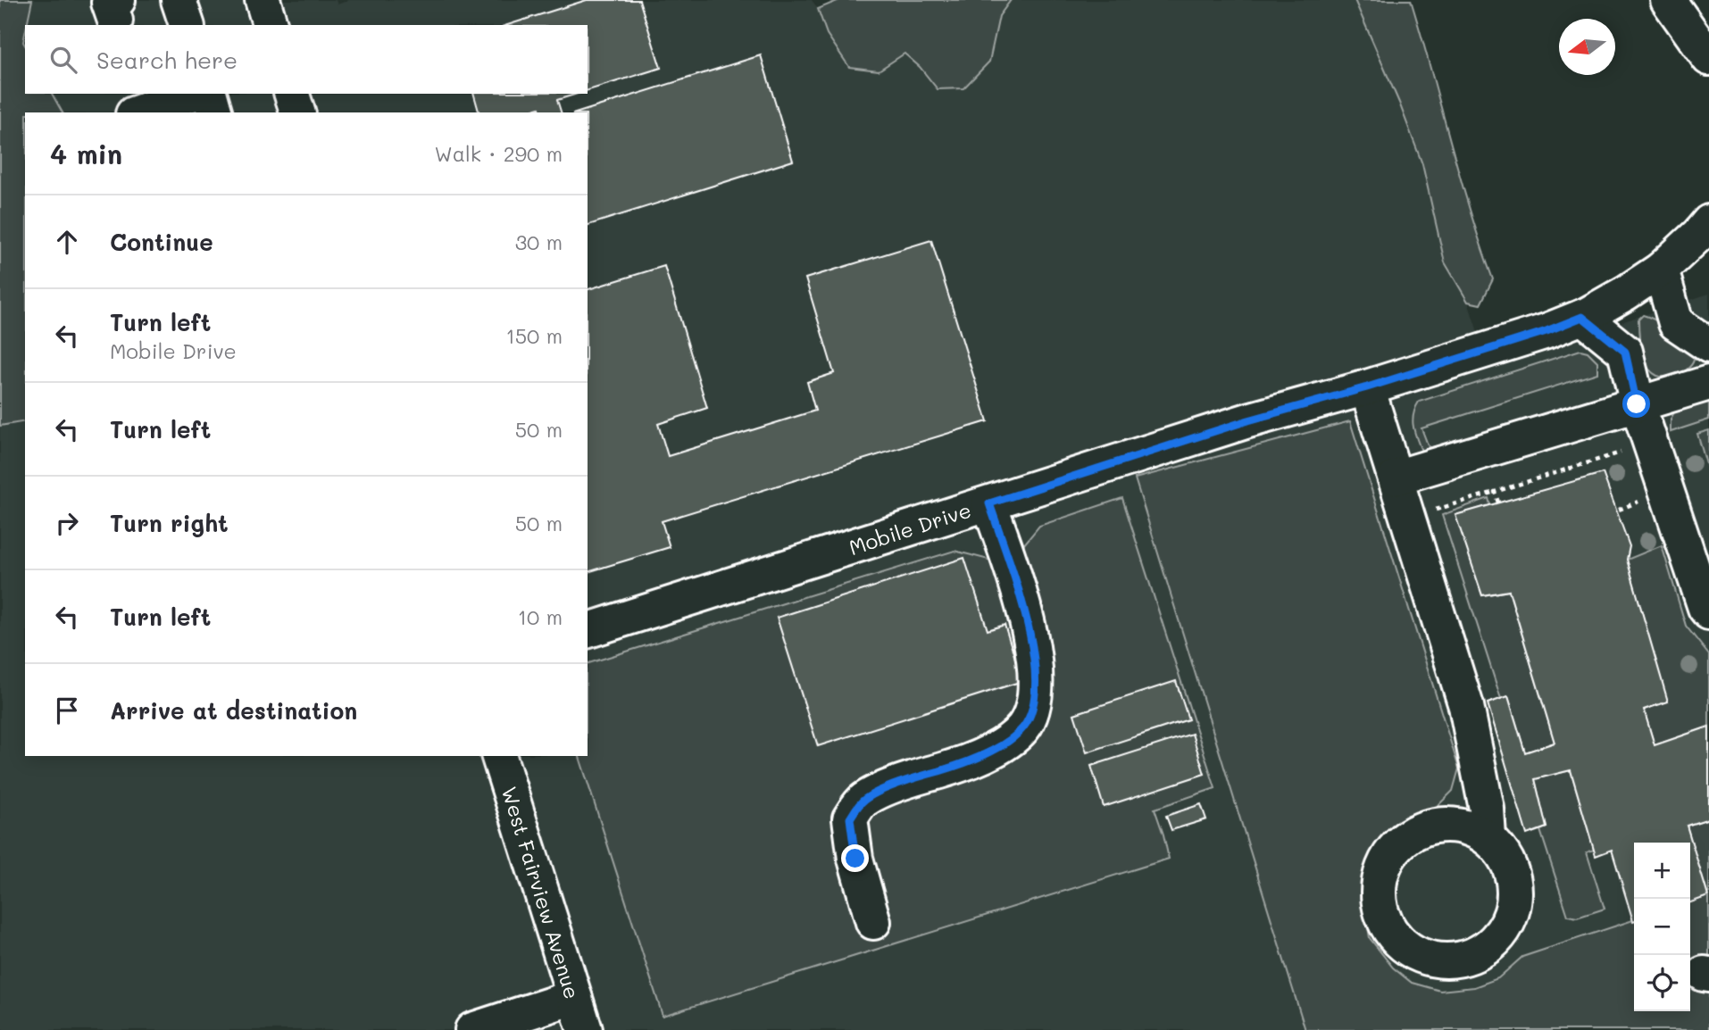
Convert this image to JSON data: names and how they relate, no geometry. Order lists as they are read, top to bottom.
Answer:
{
  "streets": {
    "street": ["Mobile Drive", "West Fairview Avenue"]
  },
  "north": "left",
  "page": {
    "search": "Search here",
    "heading": ["4 min", "Walk · 290 m"],
    "list": [
      ["Continue", "30 m"],
      ["Turn left", "Mobile Drive", "150 m"],
      ["Turn left", "50 m"],
      ["Turn right", "50 m"],
      ["Turn left", "10 m"],
      "Arrive at destination"
    ],
    "map_buttons": ["+", "−"]
  }
}
